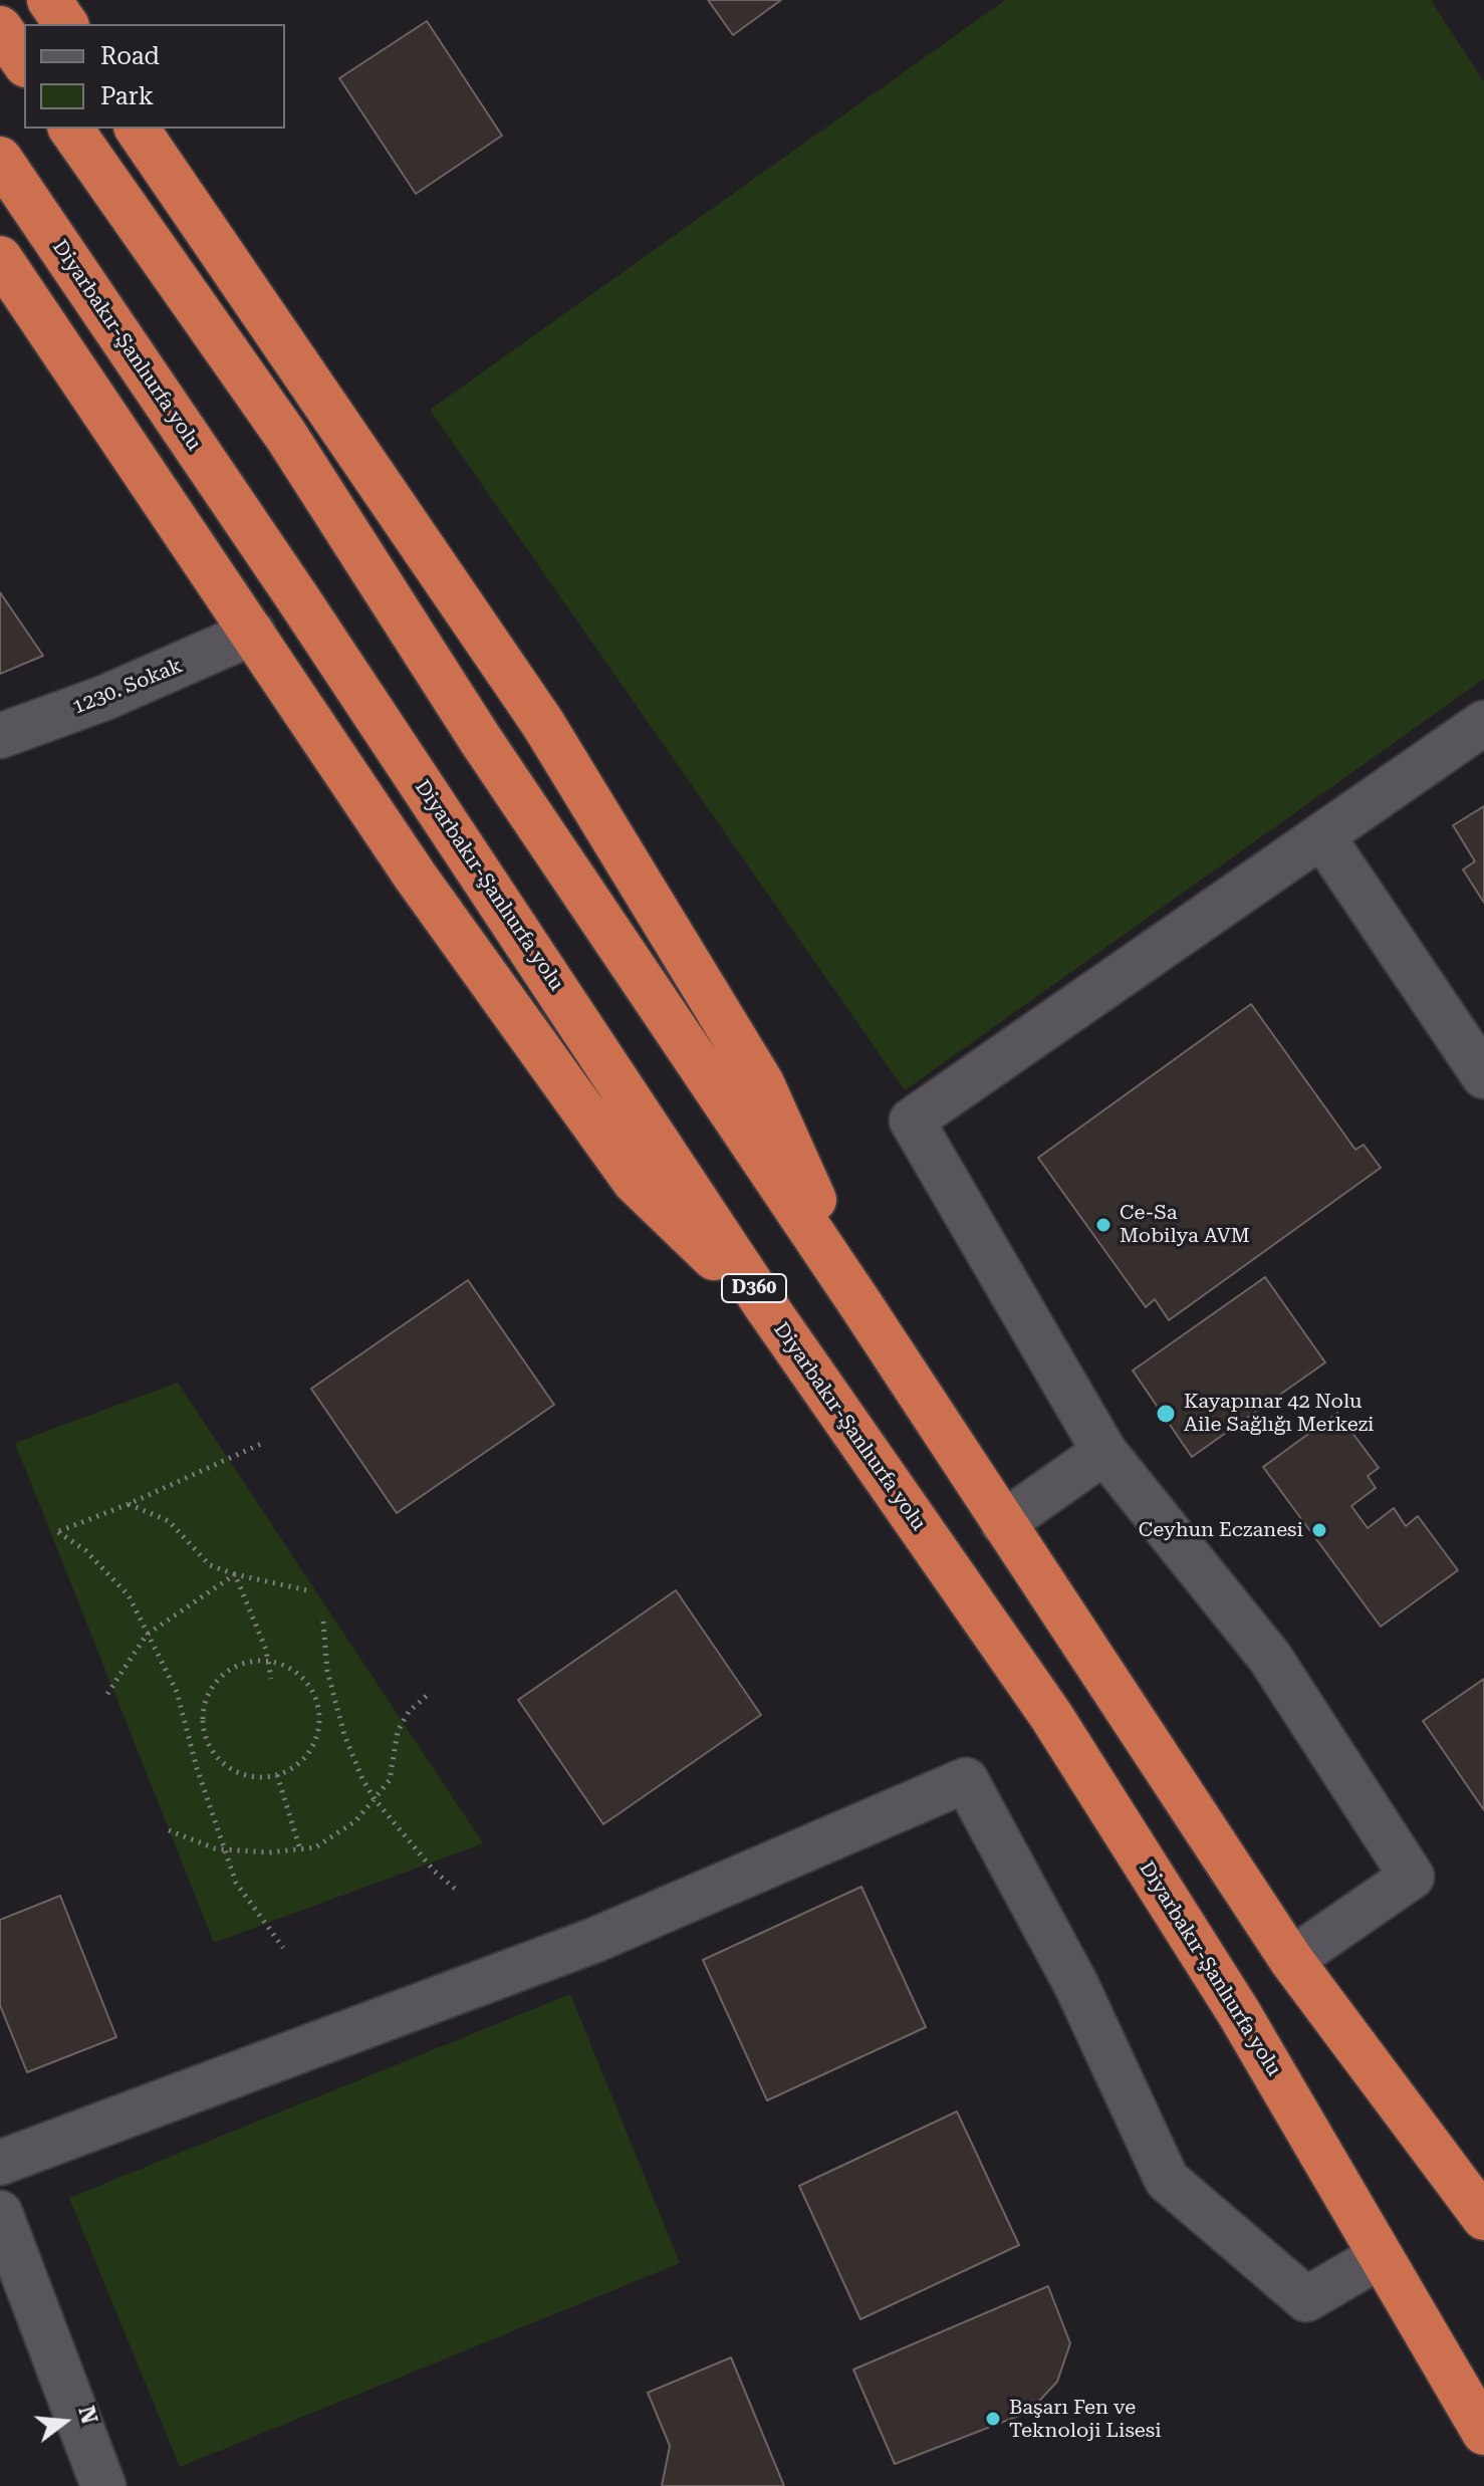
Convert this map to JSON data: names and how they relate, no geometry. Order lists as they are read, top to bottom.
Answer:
{
  "streets": {
    "highway": ["Diyarbakır-Şanlıurfa yolu", "D360"],
    "street": ["1230. Sokak"]
  },
  "places": [
    "Ce-Sa Mobilya AVM",
    "Kayapınar 42 Nolu Aile Sağlığı Merkezi",
    "Ceyhun Eczanesi",
    "Başarı Fen ve Teknoloji Lisesi"
  ],
  "legend": ["Road", "Park"],
  "north": "right"
}
